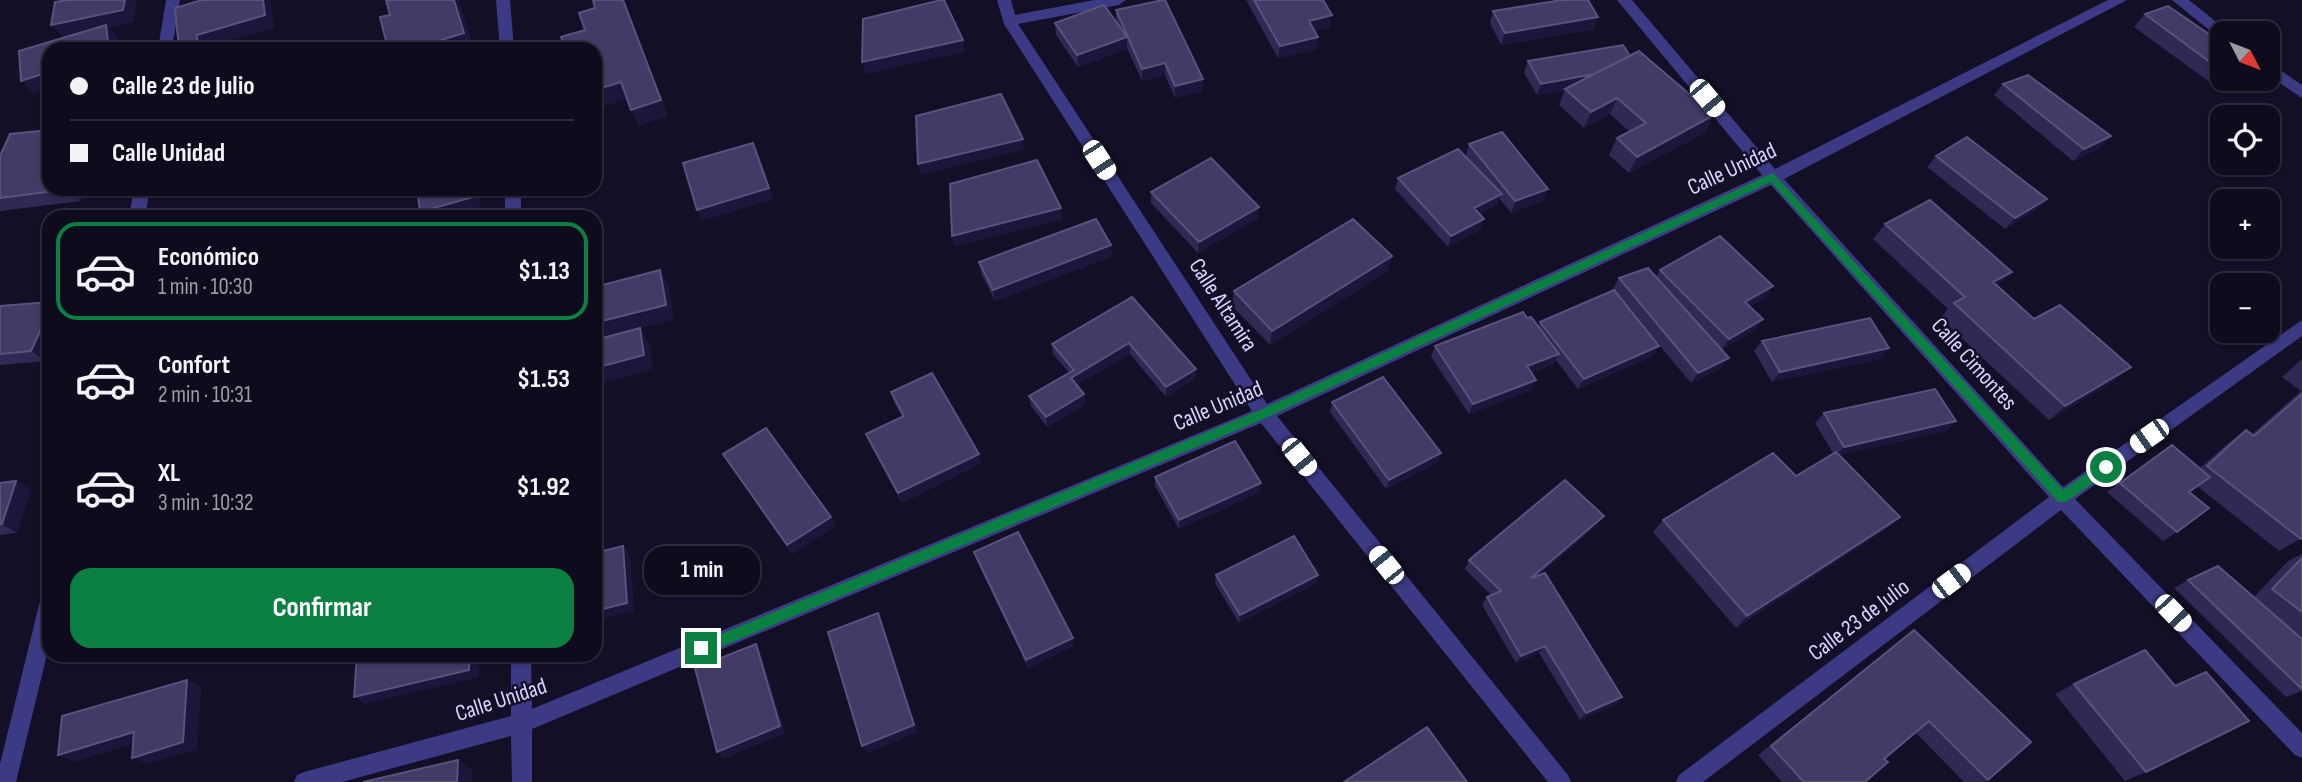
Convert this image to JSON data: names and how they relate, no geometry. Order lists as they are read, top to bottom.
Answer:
{
  "streets": {
    "street": [
      "Calle Unidad",
      "Calle Altamira",
      "Calle Cimontes",
      "Calle 23 de Julio"
    ]
  },
  "crossings": [
    ["Calle Unidad", "Calle Altamira"],
    ["Calle Unidad", "Calle Cimontes"],
    ["Calle Cimontes", "Calle 23 de Julio"]
  ],
  "north": "bottom right",
  "page": {
    "map_buttons": ["+", "−"],
    "banner": ["Calle 23 de Julio", "Calle Unidad"],
    "list": [
      {
        "name": "Económico",
        "note": "1 min · 10:30",
        "value": "$1.13"
      },
      {
        "name": "Confort",
        "note": "2 min · 10:31",
        "value": "$1.53"
      },
      {
        "name": "XL",
        "note": "3 min · 10:32",
        "value": "$1.92"
      }
    ],
    "bubble": "1 min",
    "buttons": "Confirmar"
  }
}
